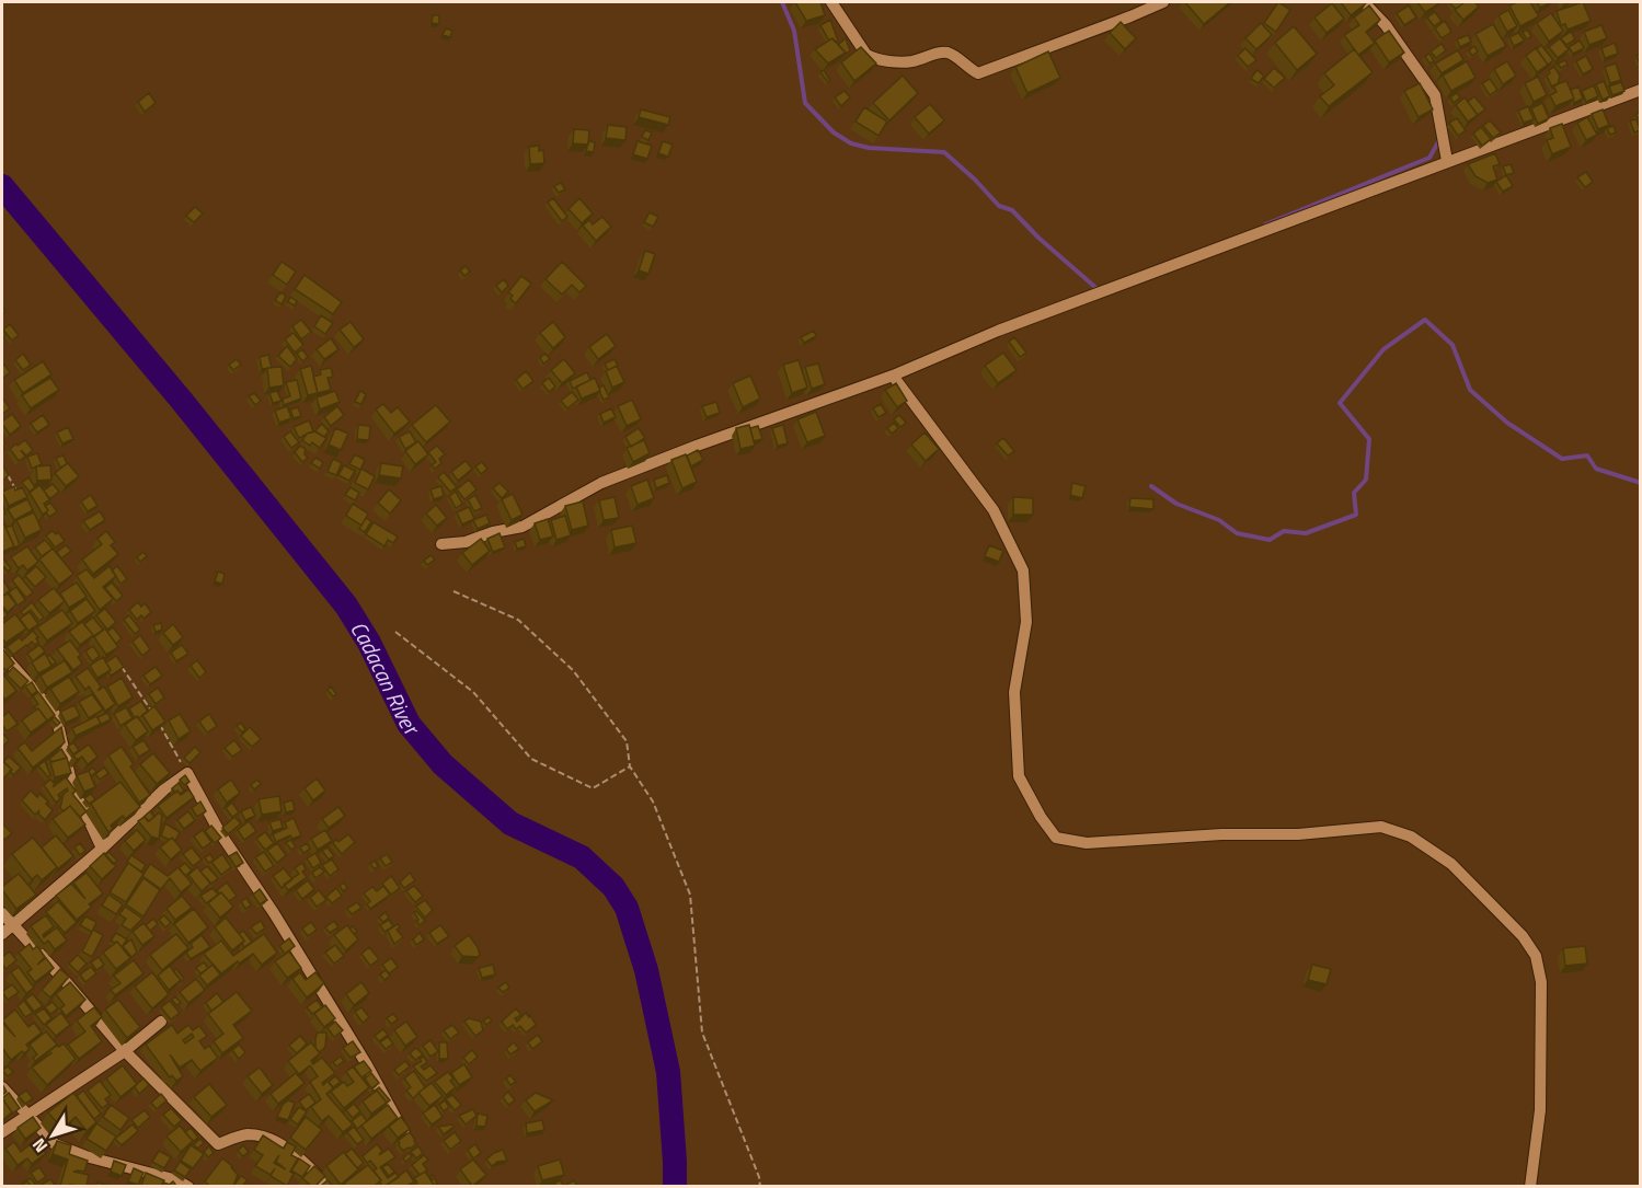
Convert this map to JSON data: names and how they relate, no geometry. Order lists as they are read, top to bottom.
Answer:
{
  "water": ["Cadacan River"],
  "north": "bottom left"
}
